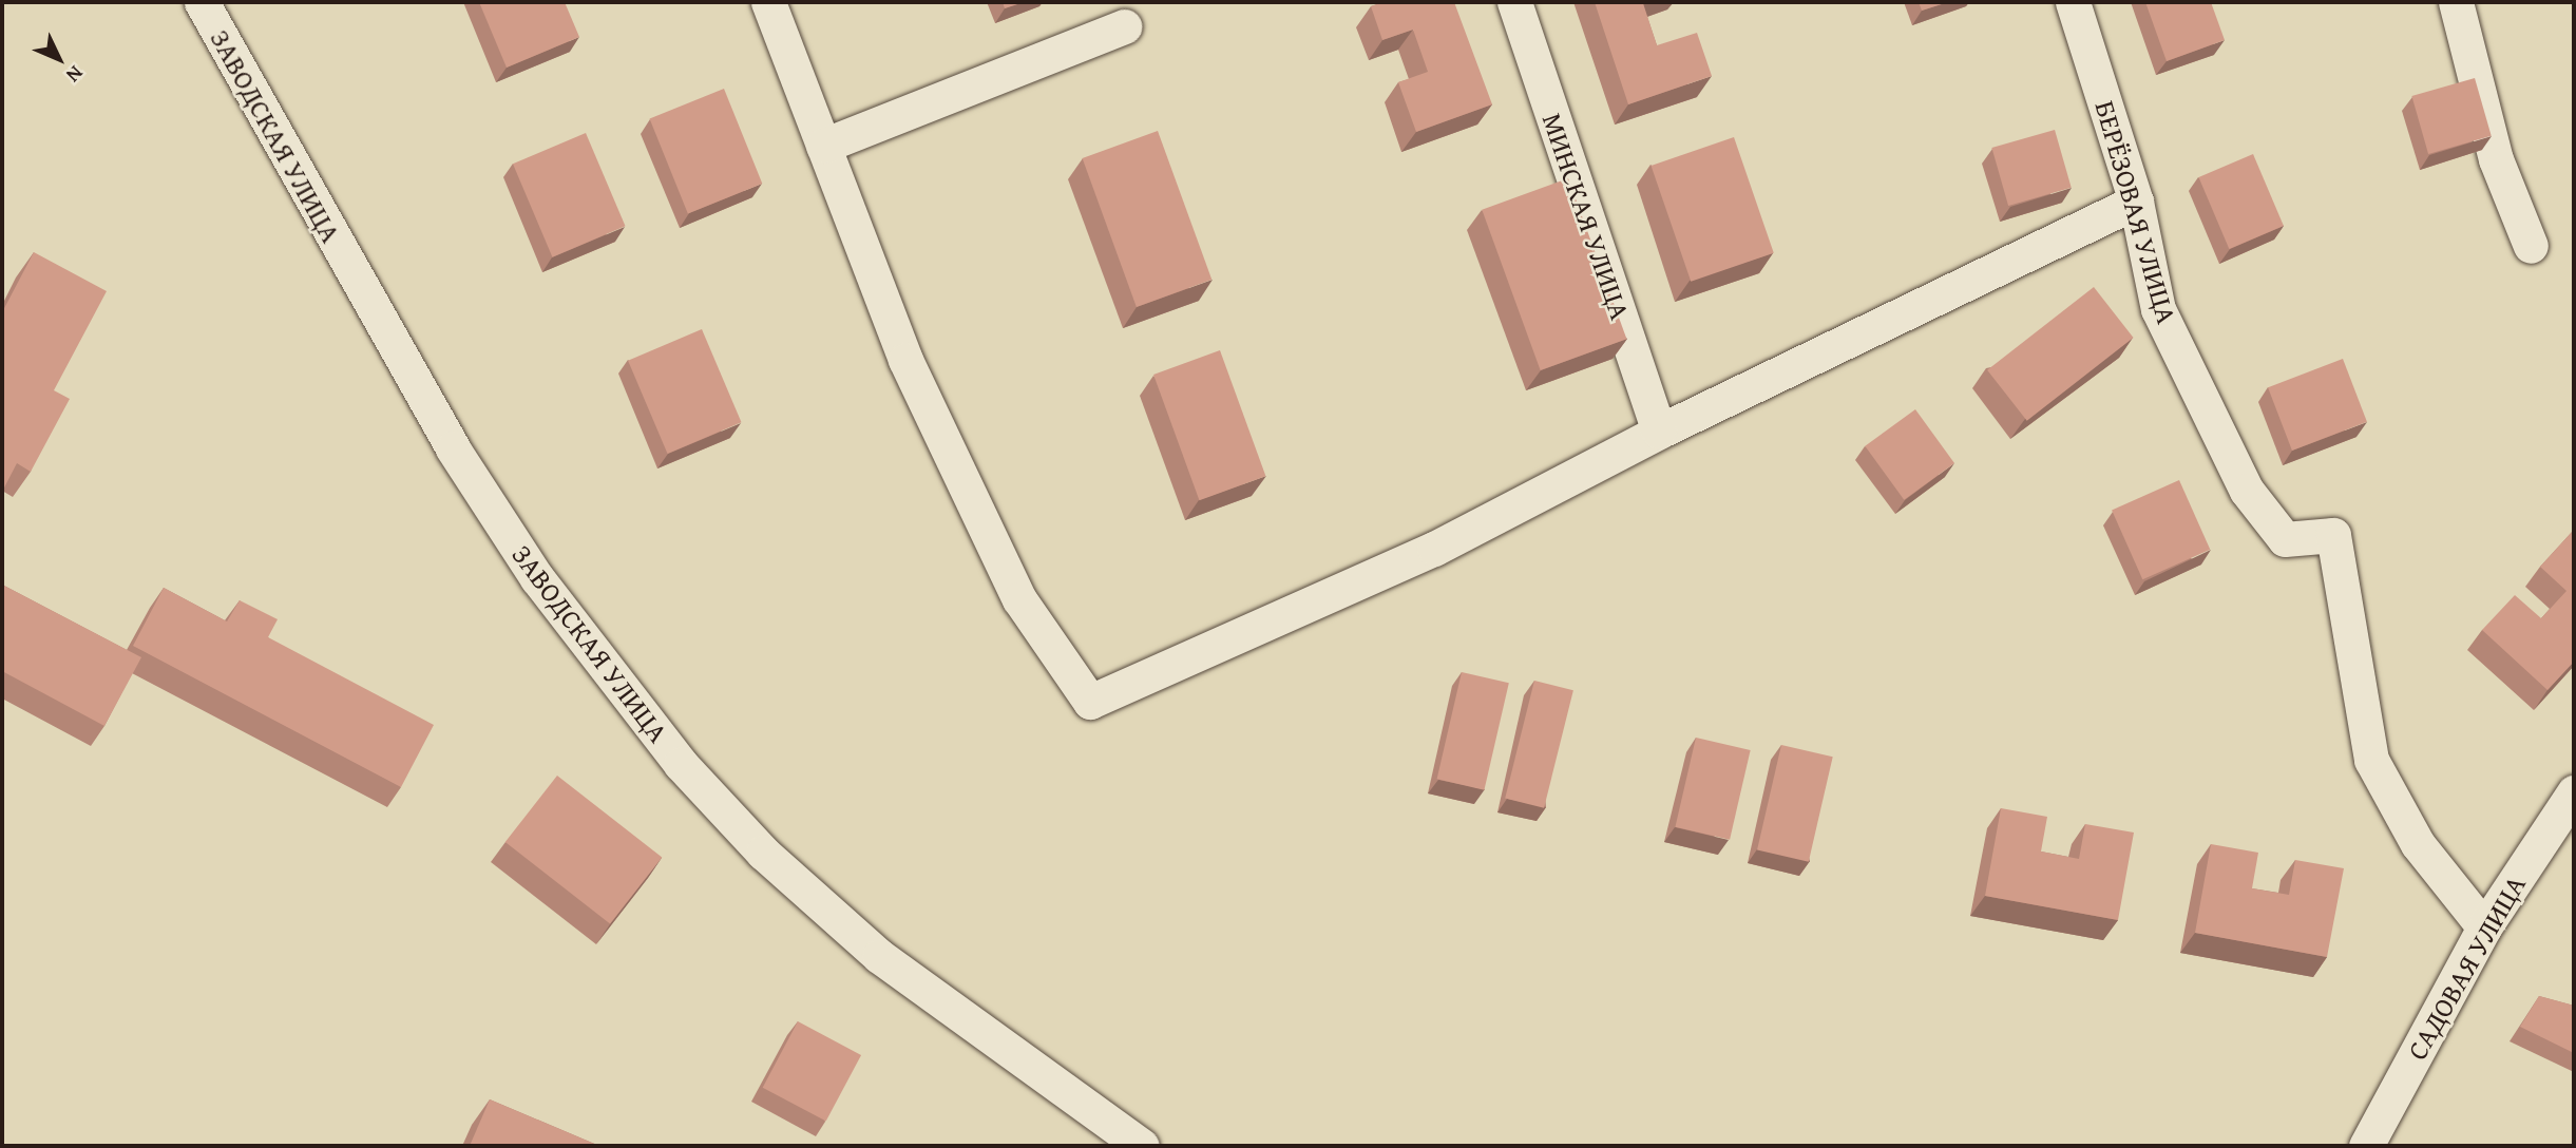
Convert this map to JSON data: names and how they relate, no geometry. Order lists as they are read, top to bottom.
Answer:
{
  "streets": {
    "street": [
      "ЗАВОДСКАЯ УЛИЦА",
      "БЕРЁЗОВАЯ УЛИЦА",
      "МИНСКАЯ УЛИЦА",
      "САДОВАЯ УЛИЦА"
    ]
  },
  "crossings": [
    ["БЕРЁЗОВАЯ УЛИЦА", "САДОВАЯ УЛИЦА"]
  ],
  "north": "bottom right"
}
